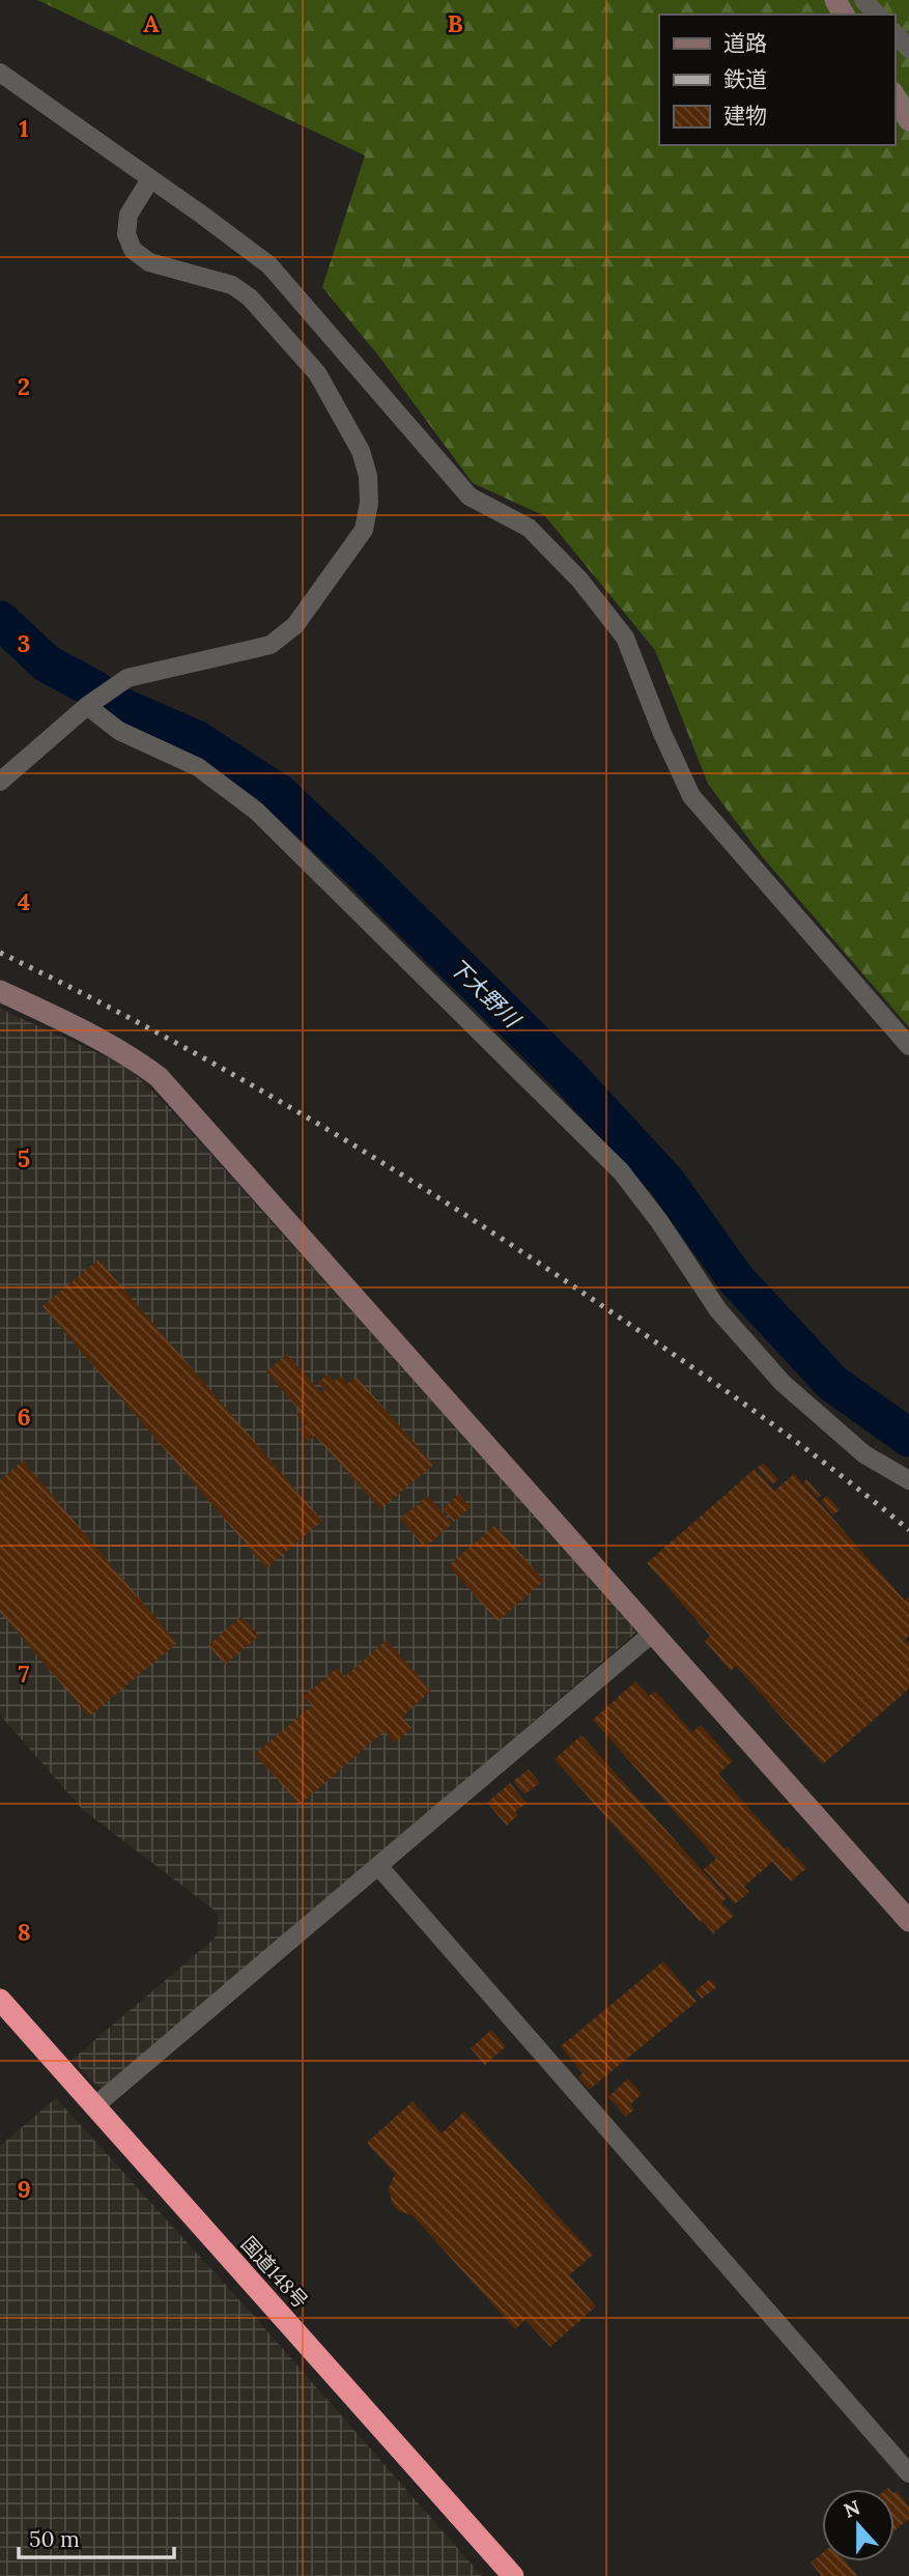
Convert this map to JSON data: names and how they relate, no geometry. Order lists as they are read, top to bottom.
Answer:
{
  "streets": {
    "highway": ["国道148号"]
  },
  "water": ["下大野川"],
  "legend": ["道路", "鉄道", "建物"],
  "scale_bar": "50 m",
  "north": "top",
  "grid": {
    "columns": ["A", "B"],
    "rows": [
      "1",
      "2",
      "3",
      "4",
      "5",
      "6",
      "7",
      "8",
      "9"
    ]
  }
}
